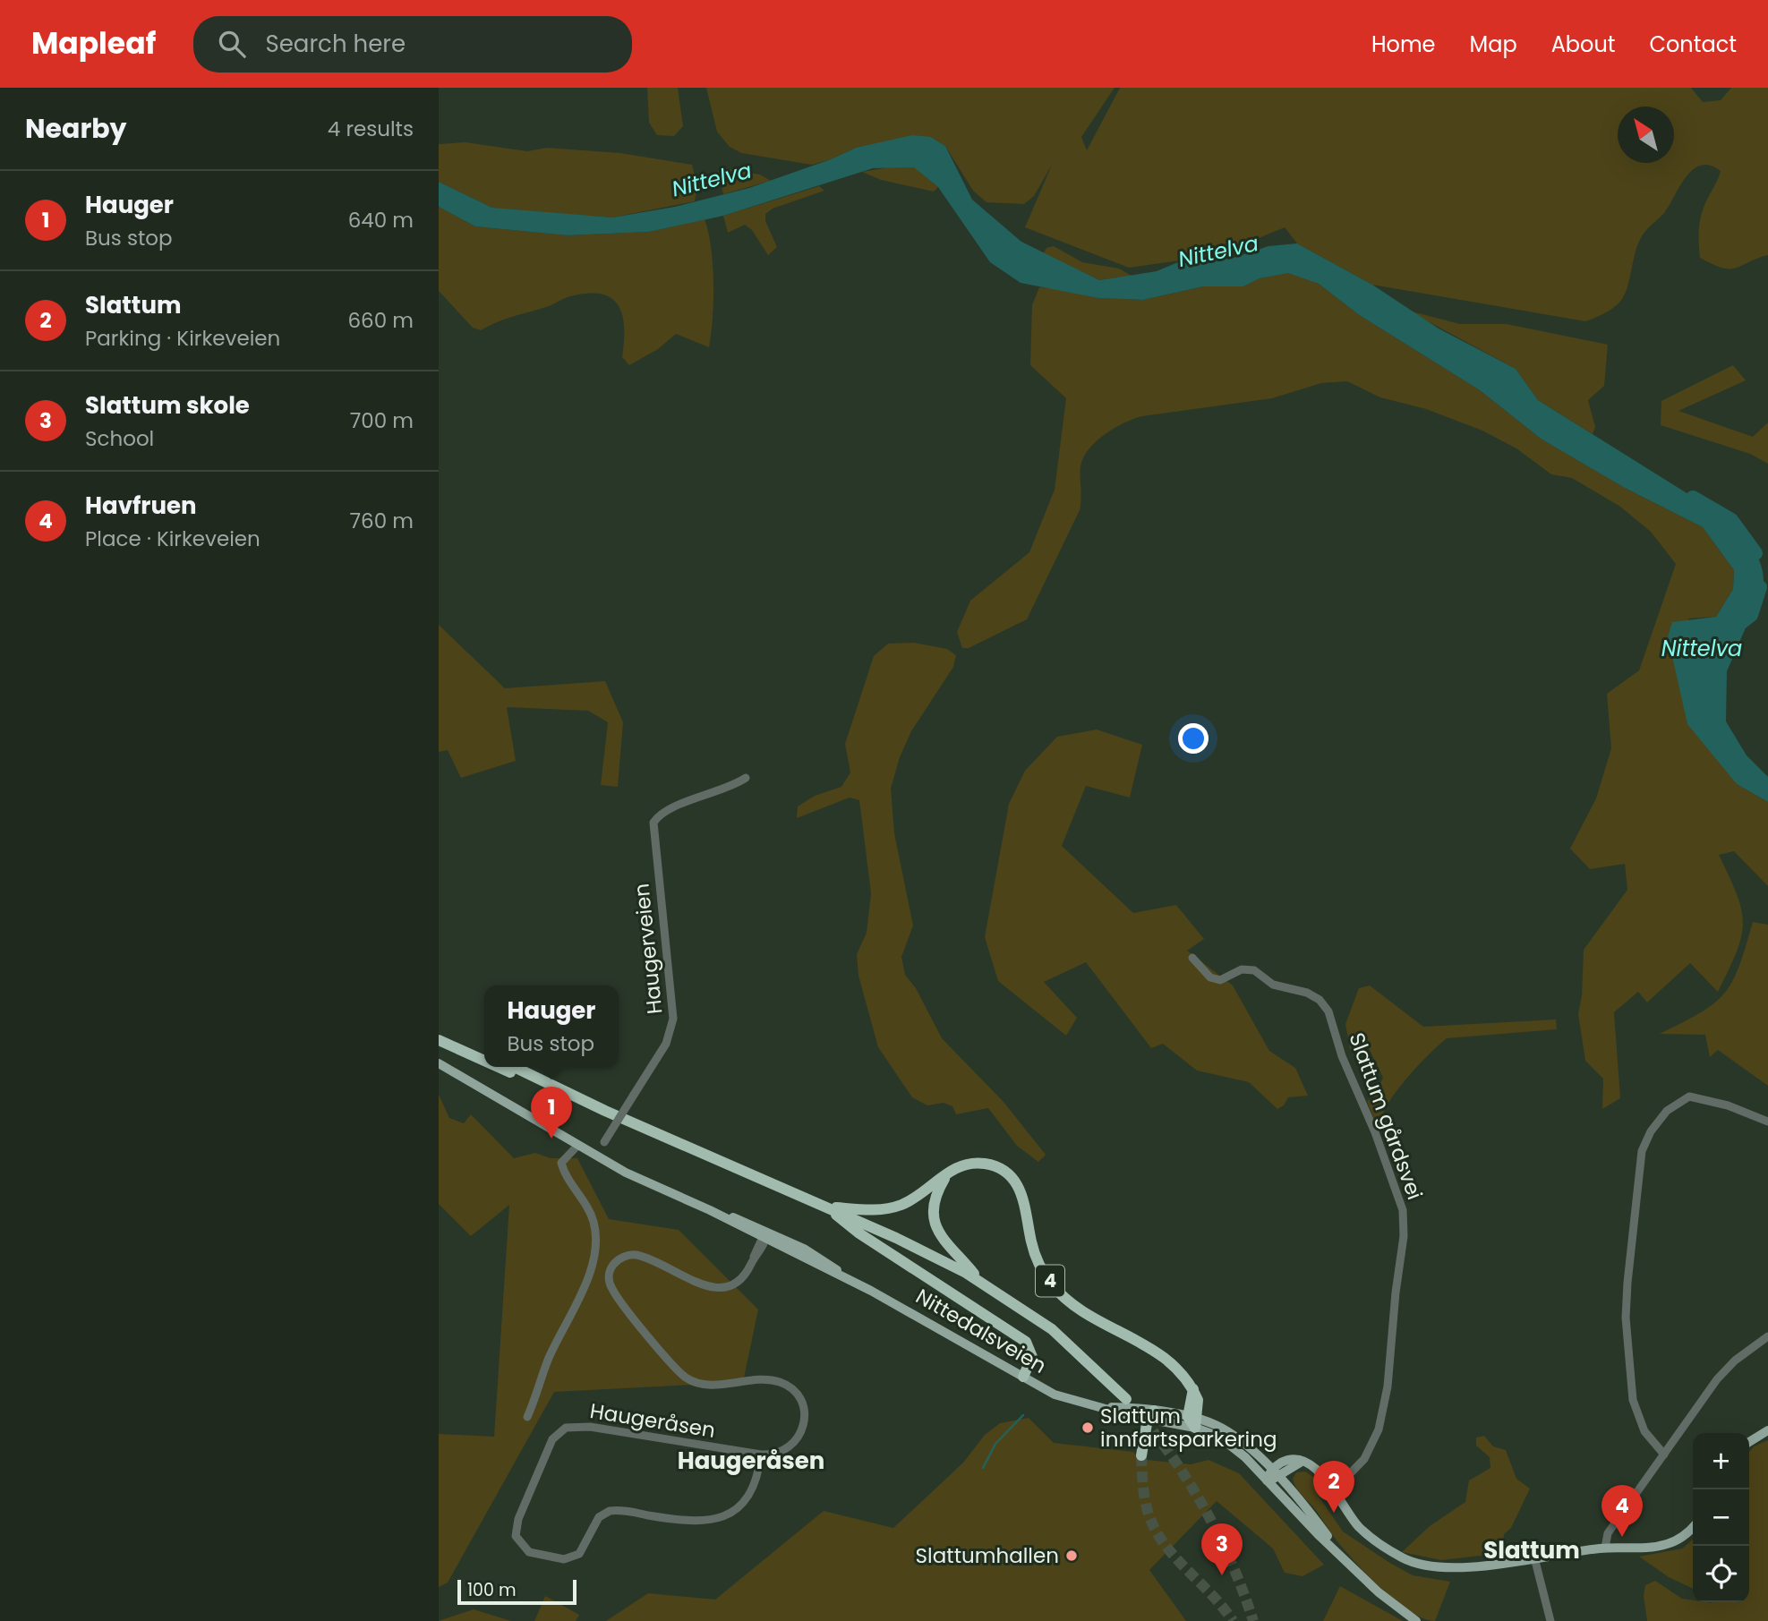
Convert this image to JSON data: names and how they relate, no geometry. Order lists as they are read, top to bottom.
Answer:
{
  "streets": {
    "highway": ["4"],
    "main road": ["Nittedalsveien"],
    "street": ["Haugerveien", "Slattum gårdsvei", "Haugeråsen"]
  },
  "crossings": [
    ["Haugerveien", "Nittedalsveien"],
    ["4", "Nittedalsveien"],
    ["Nittedalsveien", "Haugeråsen"]
  ],
  "districts": ["Haugeråsen", "Slattum"],
  "water": ["Nittelva"],
  "places": ["Slattum innfartsparkering", "Slattumhallen"],
  "scale_bar": "100 m",
  "north": "top left",
  "page": {
    "header": "Mapleaf",
    "search": "Search here",
    "nav": [
      "Home",
      "Map",
      "About",
      "Contact"
    ],
    "heading": ["Nearby", "4 results"],
    "list": [
      {
        "mark": "1",
        "name": "Hauger",
        "note": "Bus stop",
        "value": "640 m"
      },
      {
        "mark": "2",
        "name": "Slattum",
        "note": "Parking · Kirkeveien",
        "value": "660 m"
      },
      {
        "mark": "3",
        "name": "Slattum skole",
        "note": "School",
        "value": "700 m"
      },
      {
        "mark": "4",
        "name": "Havfruen",
        "note": "Place · Kirkeveien",
        "value": "760 m"
      }
    ],
    "popup": ["Hauger", "Bus stop"],
    "pins": [
      "1",
      "2",
      "4",
      "3"
    ],
    "map_buttons": ["+", "−"],
    "scale": "100 m"
  }
}
